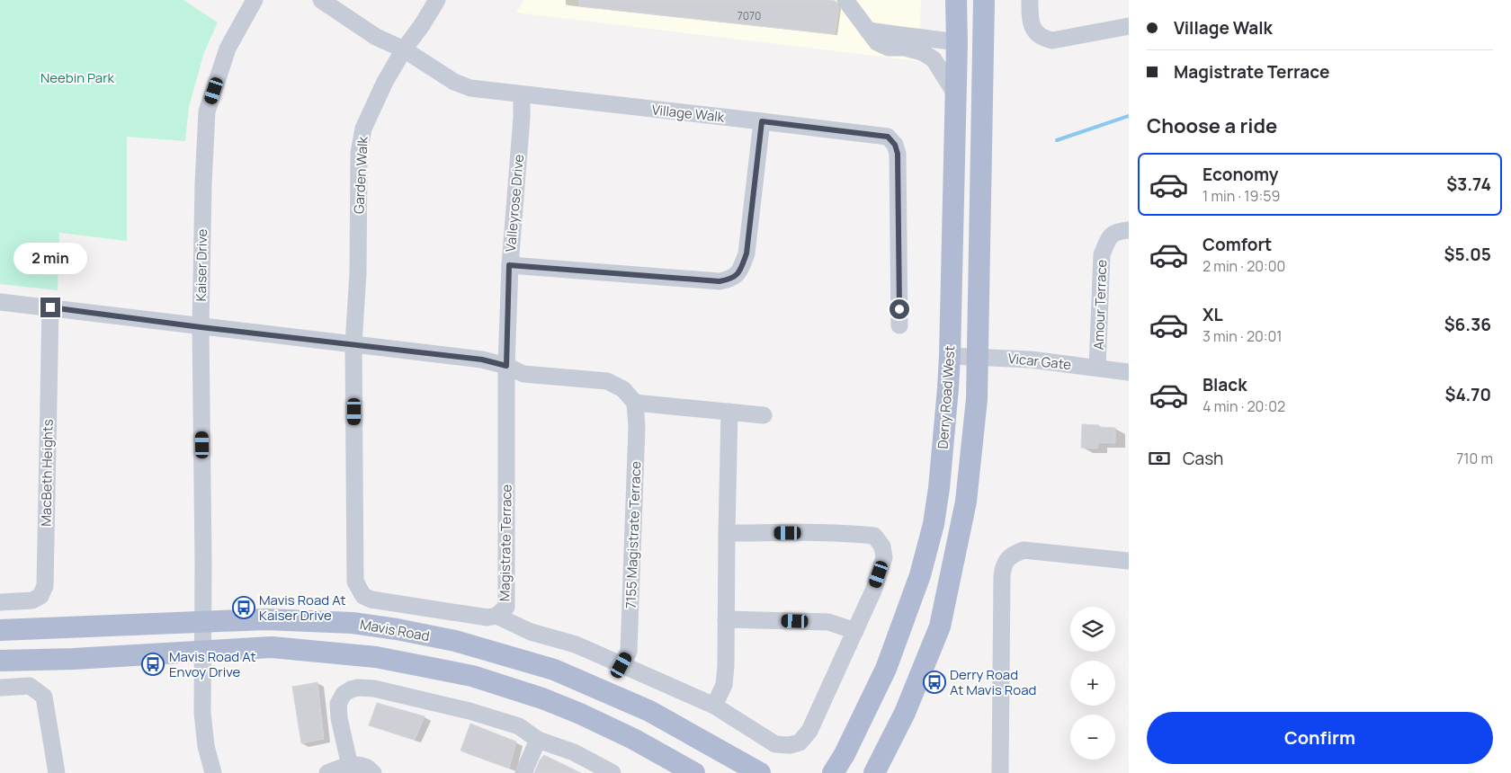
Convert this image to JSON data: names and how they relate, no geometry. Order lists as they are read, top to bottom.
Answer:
{
  "streets": {
    "main road": ["Derry Road West", "Mavis Road"],
    "street": [
      "Village Walk",
      "Garden Walk",
      "Valleyrose Drive",
      "Kaiser Drive",
      "Amour Terrace",
      "Vicar Gate",
      "MacBeth Heights",
      "7155 Magistrate Terrace",
      "Magistrate Terrace"
    ]
  },
  "crossings": [
    ["Village Walk", "Garden Walk"],
    ["Village Walk", "Valleyrose Drive"],
    ["Garden Walk", "Magistrate Terrace"],
    ["Valleyrose Drive", "Magistrate Terrace"],
    ["Kaiser Drive", "Mavis Road"],
    ["Amour Terrace", "Vicar Gate"],
    ["Vicar Gate", "Derry Road West"]
  ],
  "parks": ["Neebin Park"],
  "places": {
    "bus stop": ["Mavis Road At Kaiser Drive", "Mavis Road At Envoy Drive", "Derry Road At Mavis Road"]
  },
  "house_numbers": ["7070"],
  "page": {
    "banner": ["Village Walk", "Magistrate Terrace"],
    "heading": "Choose a ride",
    "list": [
      {
        "name": "Economy",
        "note": "1 min · 19:59",
        "value": "$3.74"
      },
      {
        "name": "Comfort",
        "note": "2 min · 20:00",
        "value": "$5.05"
      },
      {
        "name": "XL",
        "note": "3 min · 20:01",
        "value": "$6.36"
      },
      {
        "name": "Black",
        "note": "4 min · 20:02",
        "value": "$4.70"
      }
    ],
    "bubble": "2 min",
    "pay": ["Cash", "710 m"],
    "map_buttons": ["+", "−"],
    "buttons": "Confirm"
  }
}
